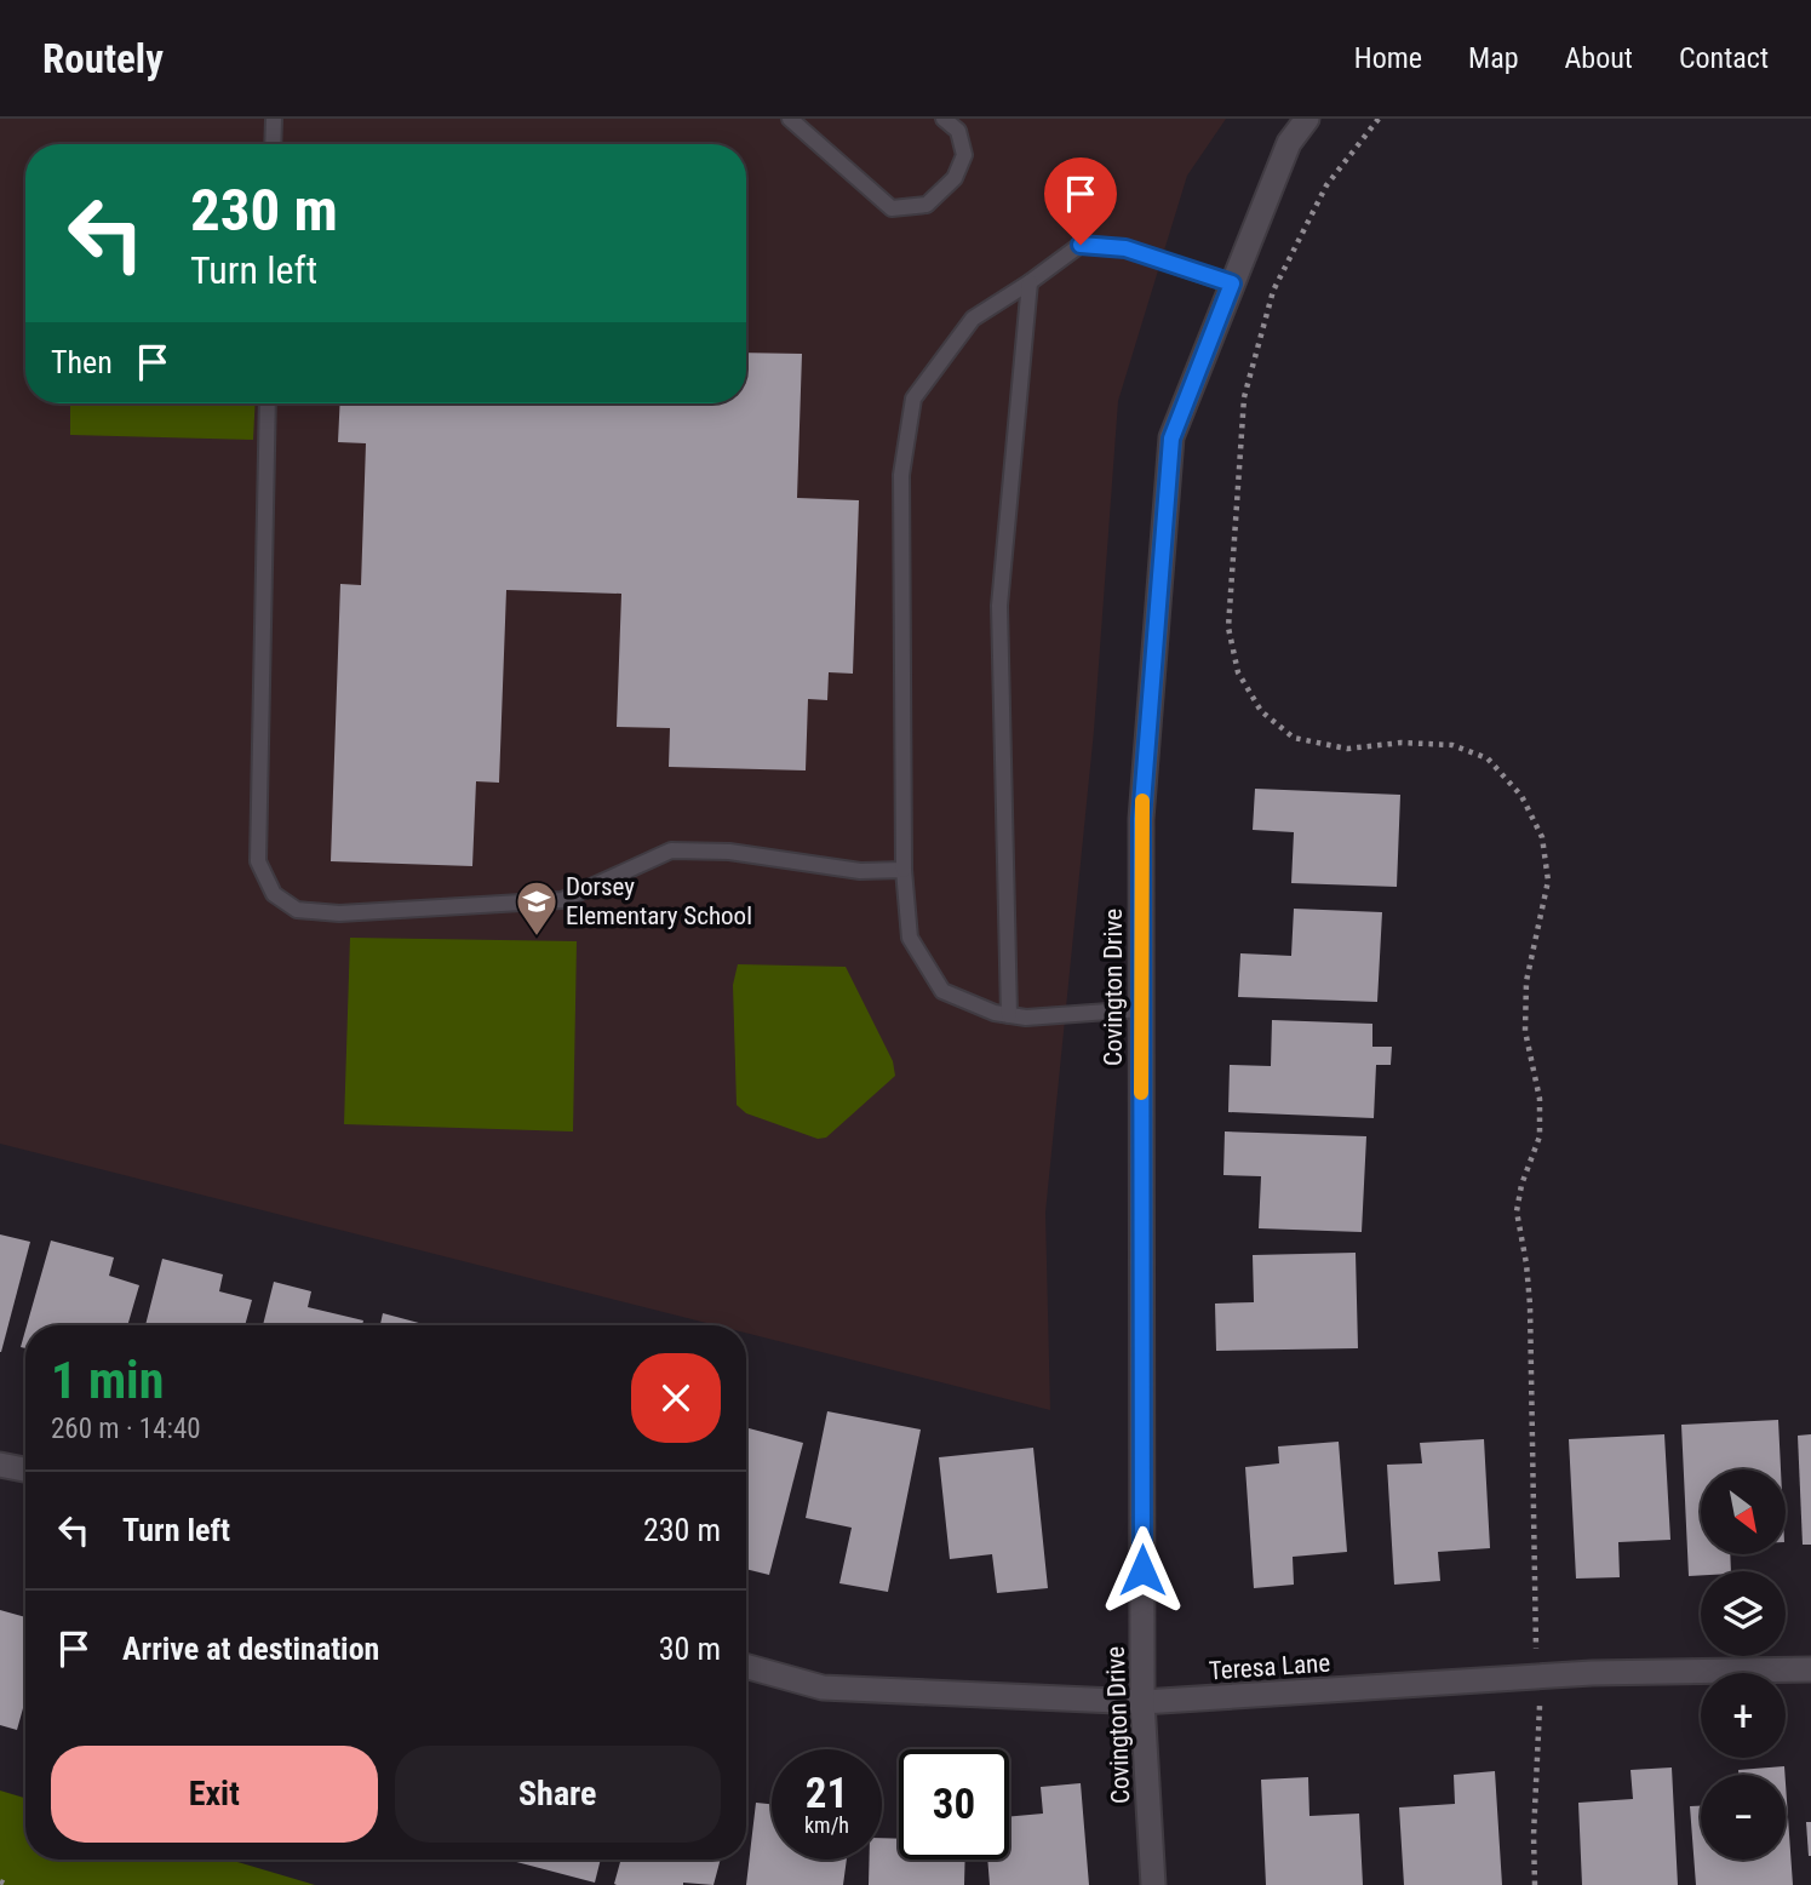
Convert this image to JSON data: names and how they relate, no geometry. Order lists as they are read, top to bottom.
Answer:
{
  "streets": {
    "street": ["Covington Drive", "Teresa Lane"]
  },
  "crossings": [
    ["Covington Drive", "Teresa Lane"]
  ],
  "places": {
    "school or university": ["Dorsey Elementary School"]
  },
  "north": "bottom right",
  "page": {
    "header": "Routely",
    "nav": [
      "Home",
      "Map",
      "About",
      "Contact"
    ],
    "turn": ["230 m", "Turn left"],
    "then": "Then",
    "heading": ["1 min", "260 m · 14:40"],
    "map_buttons": ["+", "−"],
    "list": [
      {
        "name": "Turn left",
        "value": "230 m"
      },
      {
        "name": "Arrive at destination",
        "value": "30 m"
      }
    ],
    "buttons": ["Exit", "Share"],
    "speed": "21 km/h",
    "limit": "30"
  }
}
